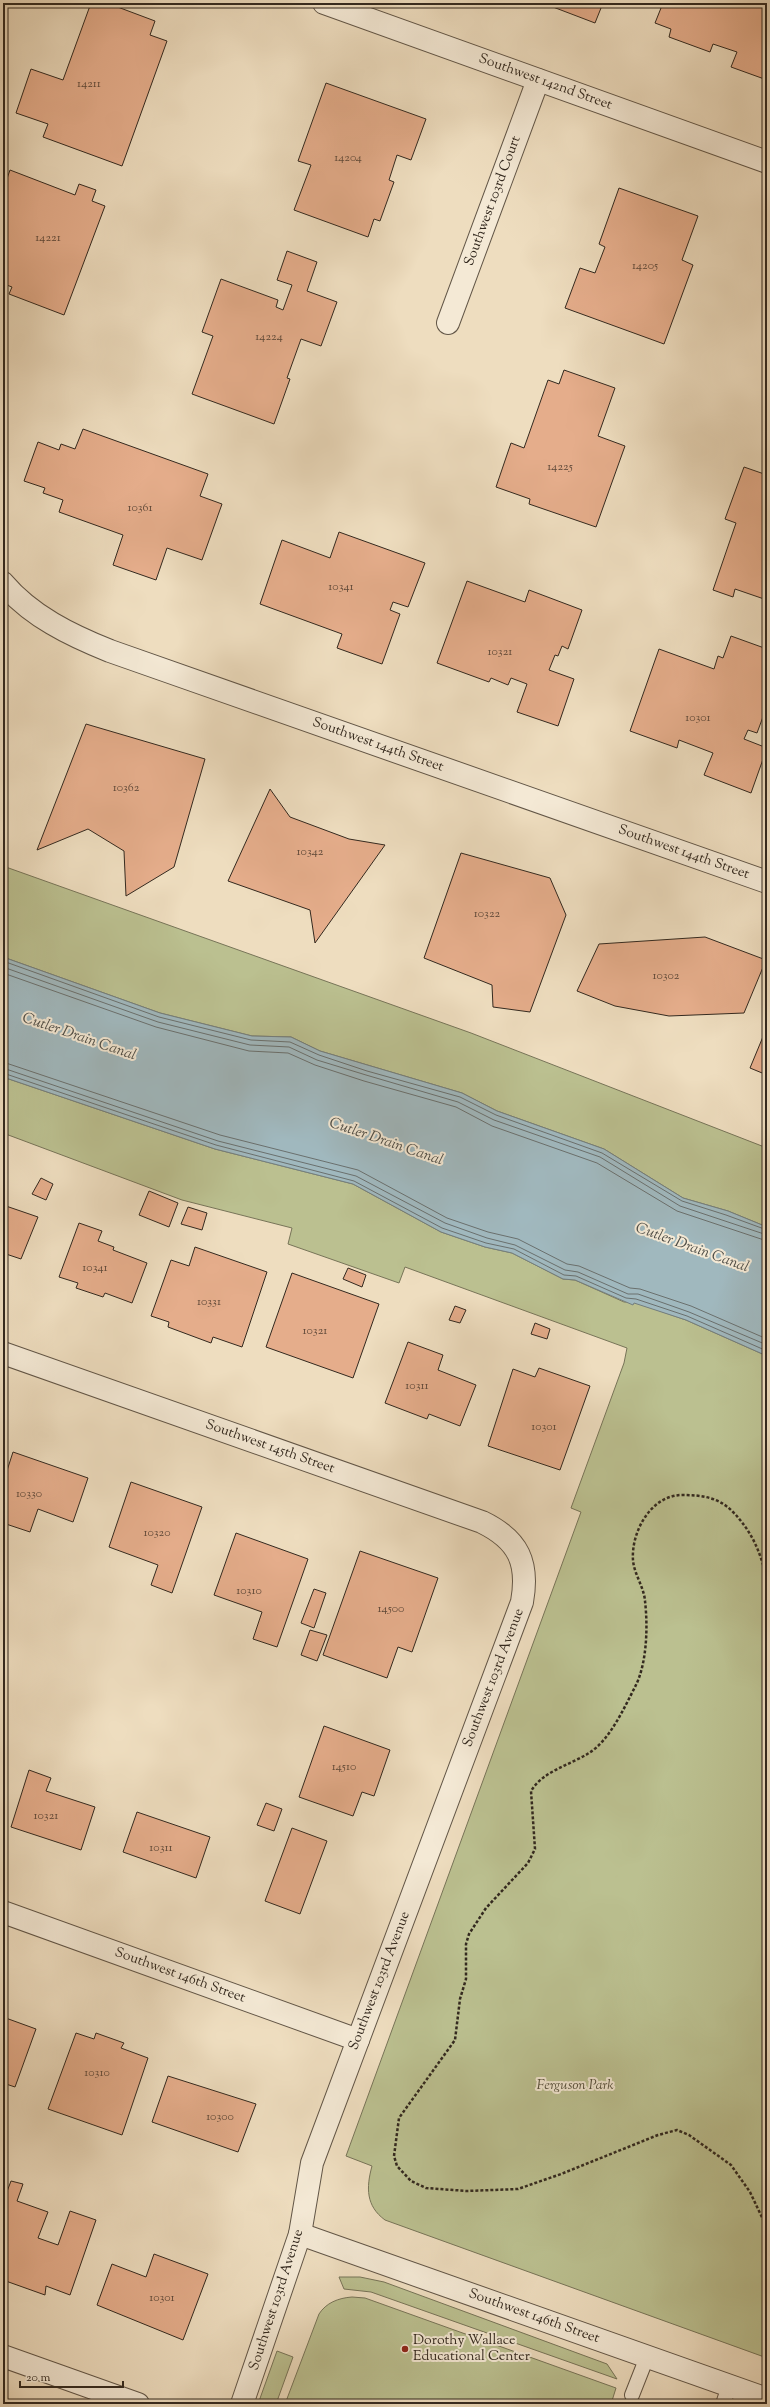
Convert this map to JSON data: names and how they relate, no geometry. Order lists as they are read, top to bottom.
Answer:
{
  "streets": {
    "street": [
      "Southwest 142nd Street",
      "Southwest 103rd Court",
      "Southwest 144th Street",
      "Southwest 145th Street",
      "Southwest 103rd Avenue",
      "Southwest 146th Street"
    ]
  },
  "crossings": [
    ["Southwest 142nd Street", "Southwest 103rd Court"],
    ["Southwest 145th Street", "Southwest 103rd Avenue"],
    ["Southwest 103rd Avenue", "Southwest 146th Street"]
  ],
  "water": ["Cutler Drain Canal"],
  "parks": ["Ferguson Park"],
  "places": ["Dorothy Wallace Educational Center"],
  "house_numbers": [
    "14211",
    "14204",
    "14221",
    "14205",
    "14224",
    "14225",
    "10361",
    "10341",
    "10321",
    "10301",
    "10362",
    "10342",
    "10322",
    "10302",
    "10341",
    "10331",
    "10321",
    "10311",
    "10301",
    "10330",
    "10320",
    "10310",
    "14500",
    "14510",
    "10321",
    "10311",
    "10310",
    "10300",
    "10301"
  ],
  "scale_bar": "20 m"
}
